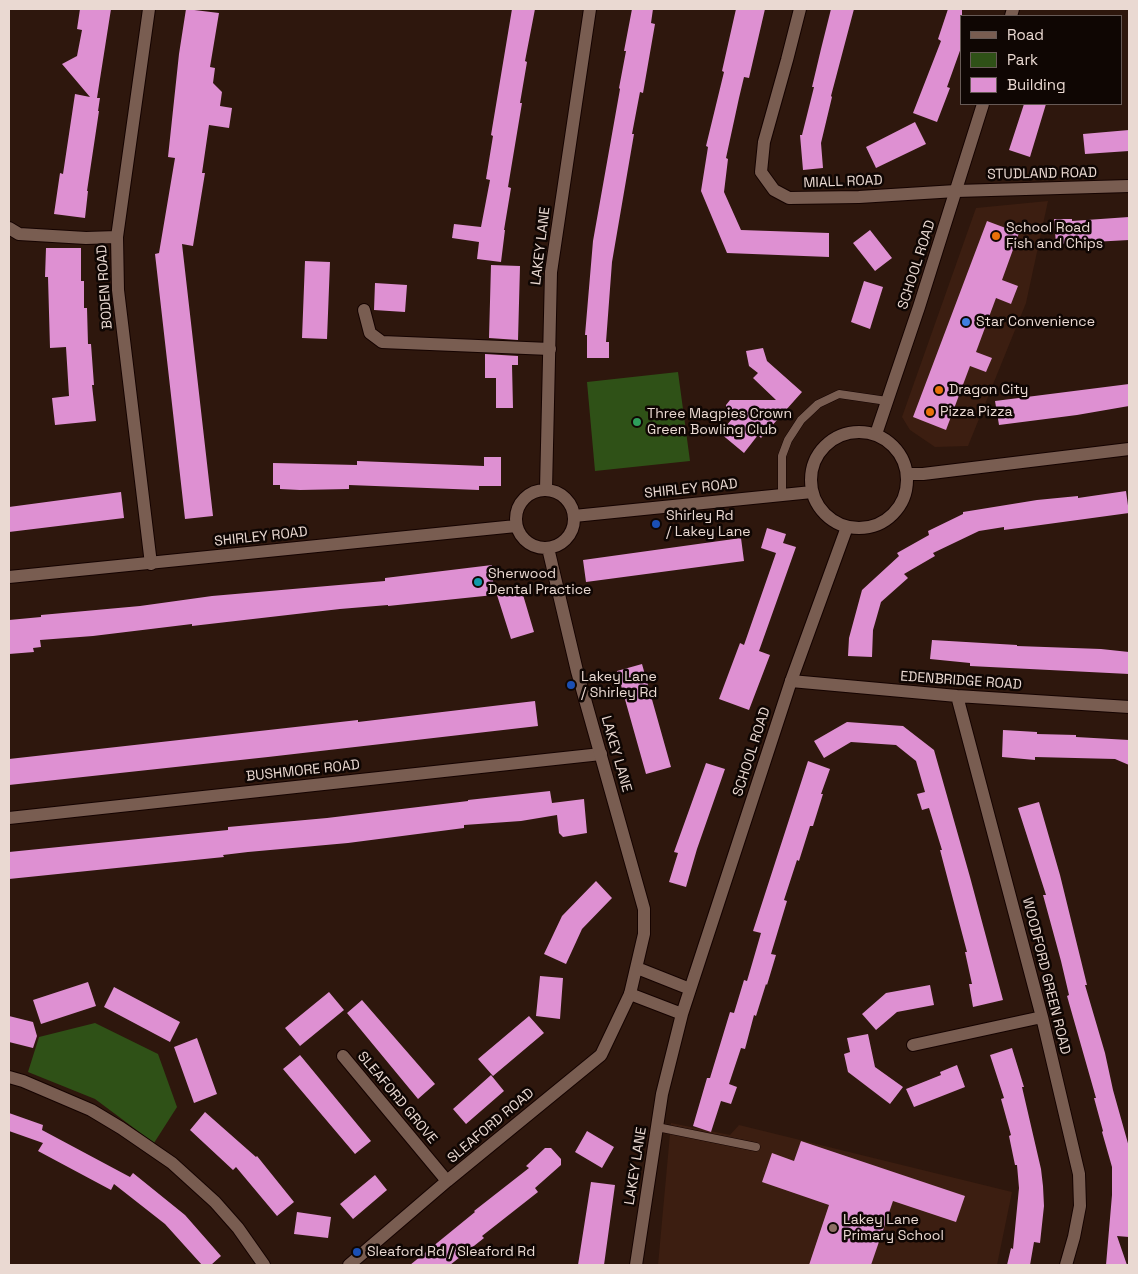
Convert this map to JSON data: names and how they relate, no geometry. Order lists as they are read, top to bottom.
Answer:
{
  "streets": {
    "street": [
      "STUDLAND ROAD",
      "MIALL ROAD",
      "LAKEY LANE",
      "SCHOOL ROAD",
      "BODEN ROAD",
      "SHIRLEY ROAD",
      "EDENBRIDGE ROAD",
      "BUSHMORE ROAD",
      "WOODFORD GREEN ROAD",
      "SLEAFORD GROVE",
      "SLEAFORD ROAD"
    ]
  },
  "crossings": [
    ["STUDLAND ROAD", "MIALL ROAD"],
    ["STUDLAND ROAD", "SCHOOL ROAD"],
    ["MIALL ROAD", "SCHOOL ROAD"],
    ["LAKEY LANE", "SCHOOL ROAD"],
    ["LAKEY LANE", "SHIRLEY ROAD"],
    ["LAKEY LANE", "BUSHMORE ROAD"],
    ["LAKEY LANE", "SLEAFORD ROAD"],
    ["SCHOOL ROAD", "SHIRLEY ROAD"],
    ["SCHOOL ROAD", "EDENBRIDGE ROAD"],
    ["BODEN ROAD", "SHIRLEY ROAD"],
    ["EDENBRIDGE ROAD", "WOODFORD GREEN ROAD"],
    ["SLEAFORD GROVE", "SLEAFORD ROAD"]
  ],
  "places": [
    "School Road Fish and Chips",
    "Star Convenience",
    "Dragon City",
    "Pizza Pizza",
    "Three Magpies Crown Green Bowling Club",
    "Shirley Rd / Lakey Lane",
    "Sherwood Dental Practice",
    "Lakey Lane / Shirley Rd",
    "Lakey Lane Primary School",
    "Sleaford Rd / Sleaford Rd"
  ],
  "legend": ["Road", "Park", "Building"]
}
